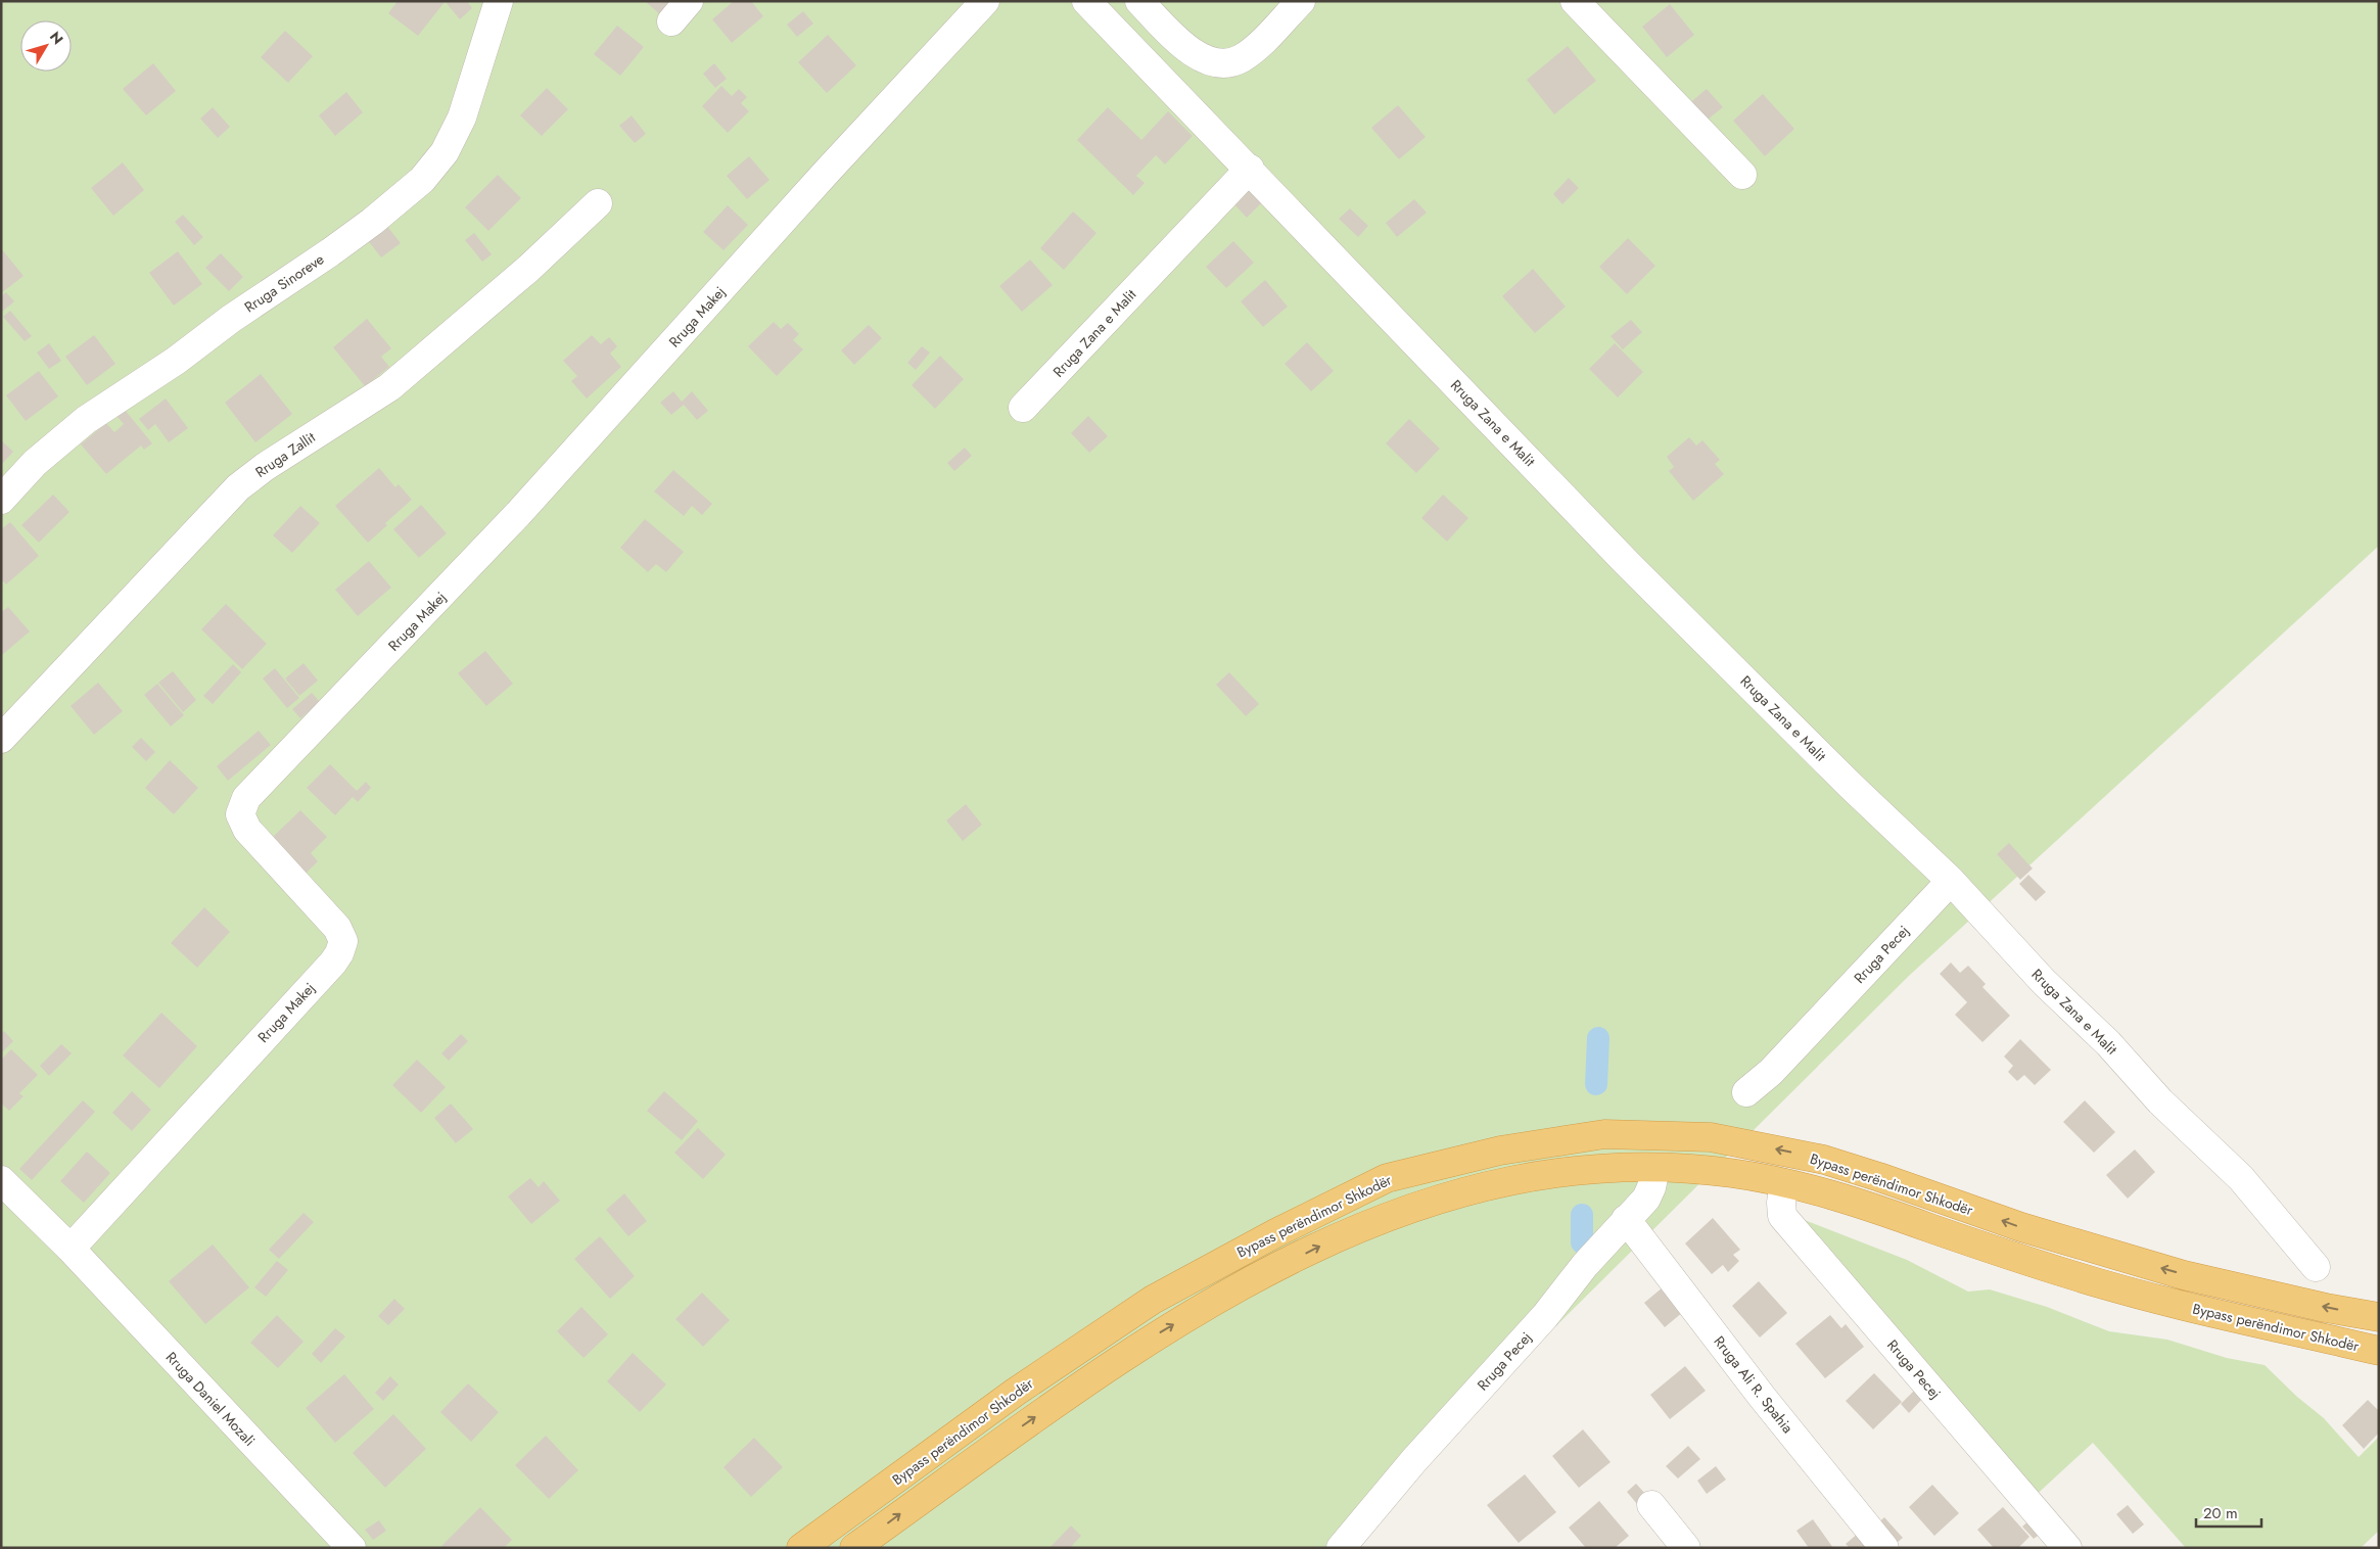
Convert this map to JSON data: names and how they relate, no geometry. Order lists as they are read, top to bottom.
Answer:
{
  "streets": {
    "highway": ["Bypass perëndimor Shkodër"],
    "street": [
      "Rruga Sinoreve",
      "Rruga Makej",
      "Rruga Zana e Malit",
      "Rruga Zallit",
      "Rruga Pecej",
      "Rruga Ali R. Spahia",
      "Rruga Daniel Mozali"
    ]
  },
  "crossings": [
    ["Rruga Makej", "Rruga Daniel Mozali"],
    ["Rruga Zana e Malit", "Rruga Pecej"],
    ["Rruga Pecej", "Bypass perëndimor Shkodër"],
    ["Rruga Pecej", "Rruga Ali R. Spahia"]
  ],
  "scale_bar": "20 m",
  "north": "top right"
}
